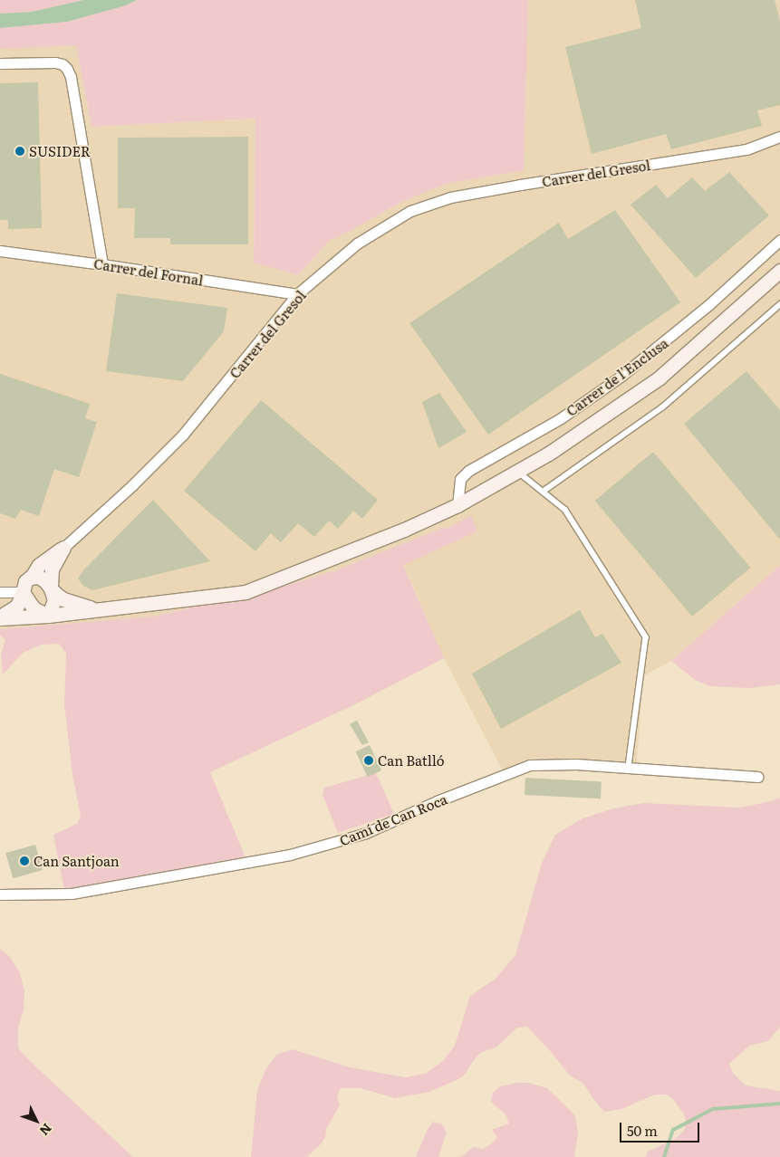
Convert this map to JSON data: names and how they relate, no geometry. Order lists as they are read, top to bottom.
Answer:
{
  "streets": {
    "street": [
      "Carrer del Gresol",
      "Carrer del Fornal",
      "Carrer de l'Enclusa",
      "Camí de Can Roca"
    ]
  },
  "crossings": [
    ["Carrer del Gresol", "Carrer del Fornal"]
  ],
  "places": ["SUSIDER", "Can Batlló", "Can Santjoan"],
  "scale_bar": "50 m",
  "north": "bottom right"
}
